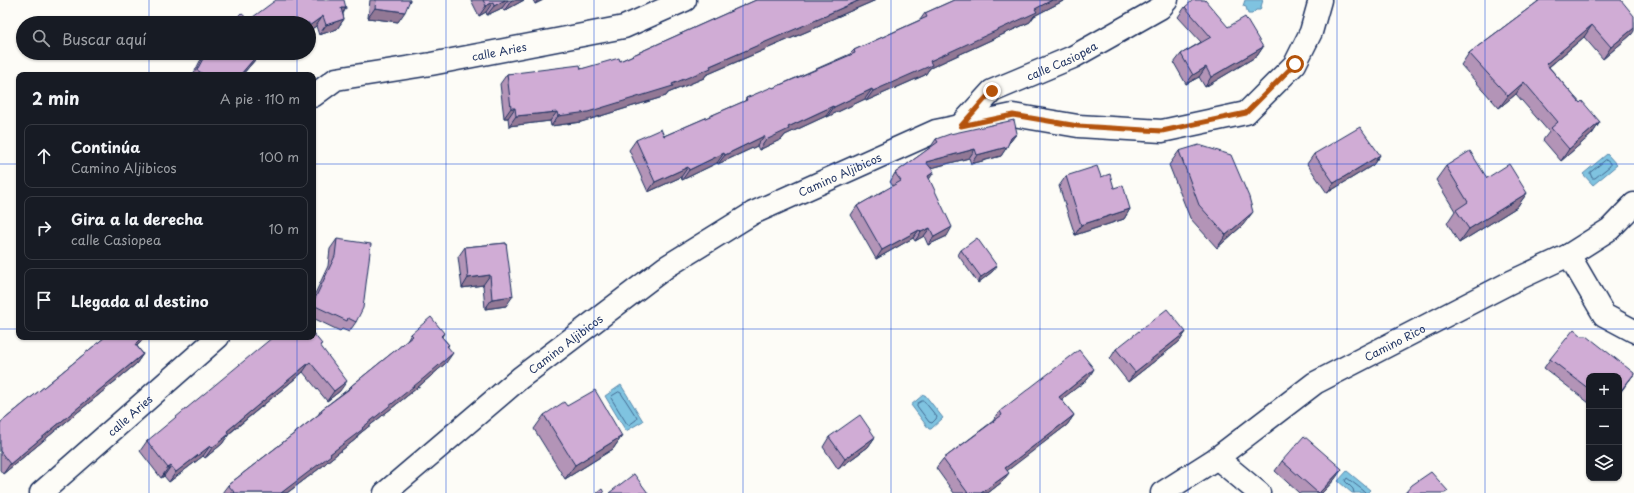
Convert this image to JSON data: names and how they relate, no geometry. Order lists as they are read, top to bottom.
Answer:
{
  "streets": {
    "street": [
      "calle Aries",
      "calle Casiopea",
      "Camino Aljibicos",
      "Camino Rico"
    ]
  },
  "crossings": [
    ["calle Casiopea", "Camino Aljibicos"]
  ],
  "page": {
    "search": "Buscar aquí",
    "heading": ["2 min", "A pie · 110 m"],
    "list": [
      ["Continúa", "Camino Aljibicos", "100 m"],
      ["Gira a la derecha", "calle Casiopea", "10 m"],
      "Llegada al destino"
    ],
    "map_buttons": ["+", "−"]
  }
}
